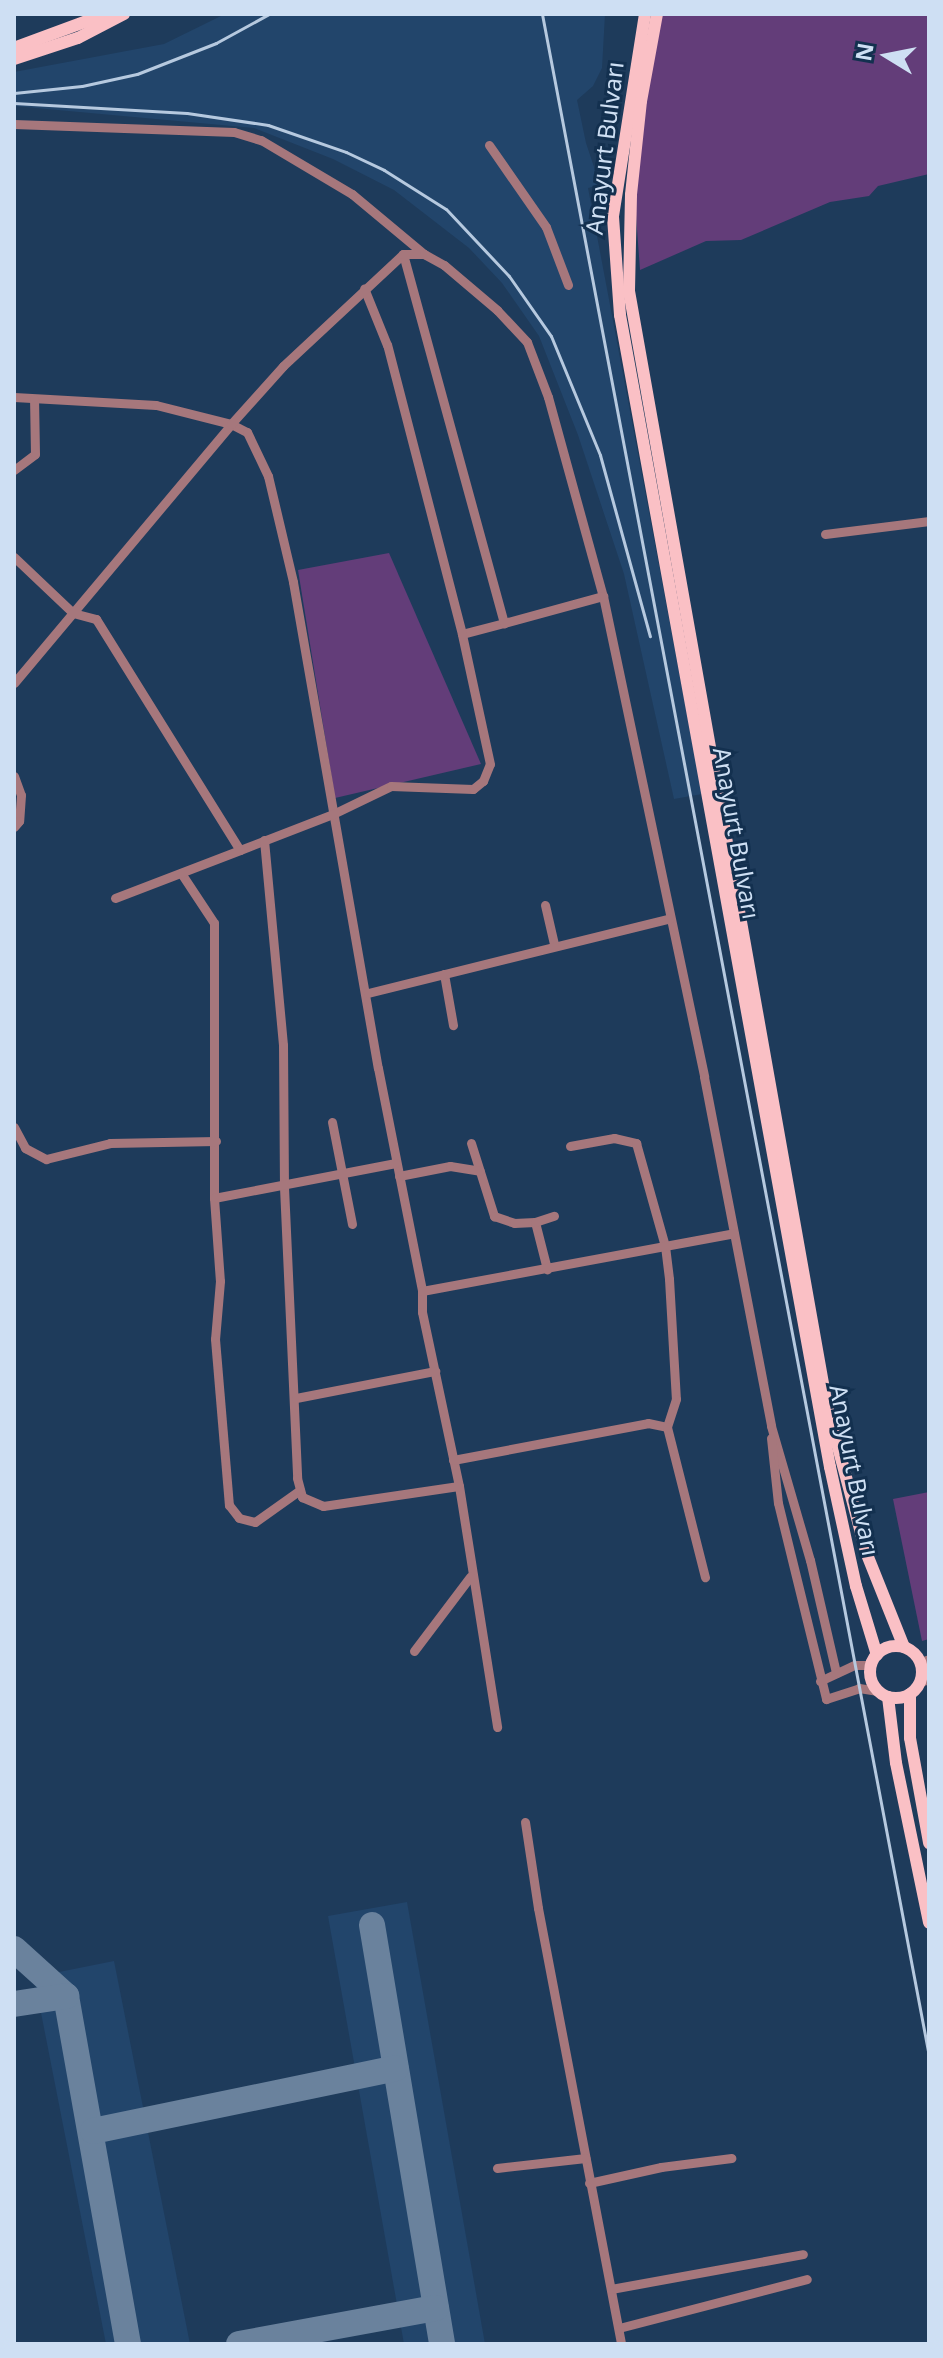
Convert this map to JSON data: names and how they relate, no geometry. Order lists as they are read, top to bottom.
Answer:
{
  "streets": {
    "main road": ["Anayurt Bulvarı"]
  },
  "north": "left"
}
